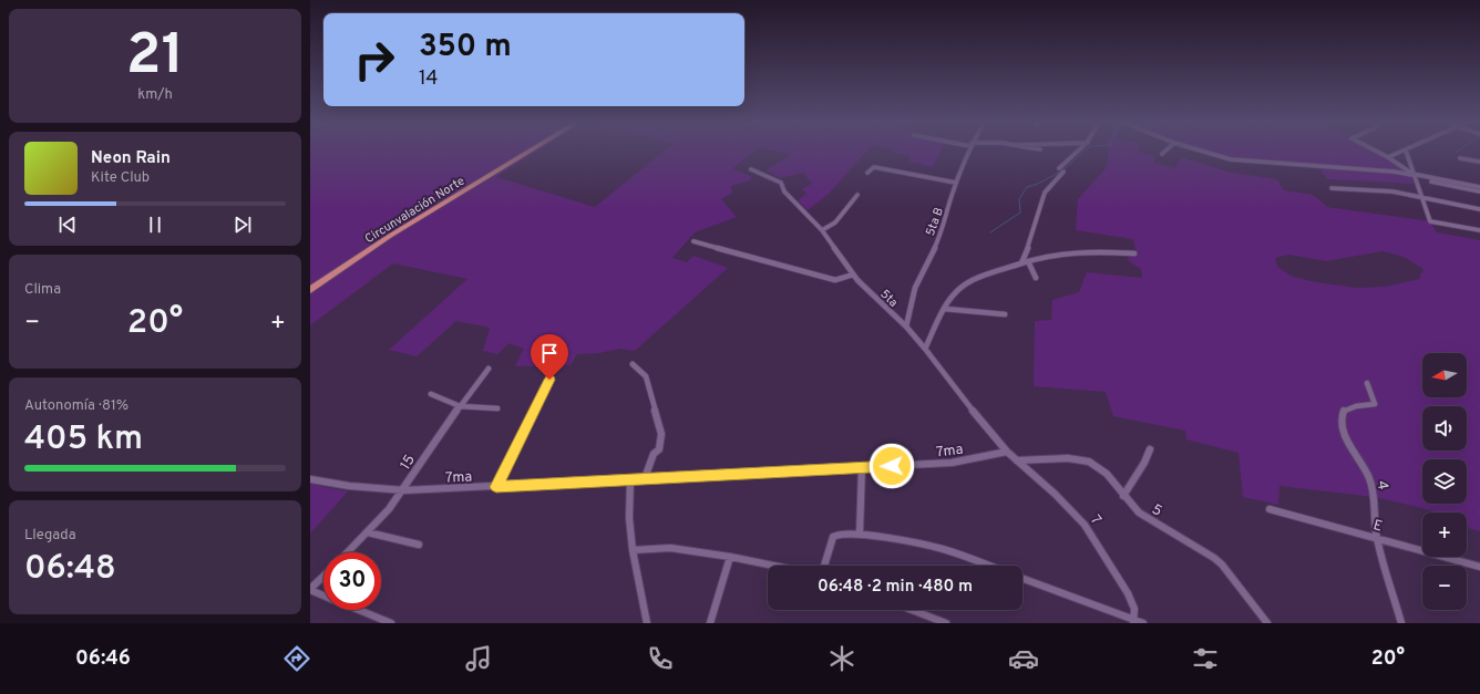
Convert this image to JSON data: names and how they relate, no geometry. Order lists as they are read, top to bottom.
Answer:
{
  "streets": {
    "highway": ["Circunvalación Norte"],
    "street": [
      "5ta B",
      "5ta",
      "7ma",
      "15",
      "4",
      "5",
      "7",
      "E"
    ]
  },
  "crossings": [
    ["5ta B", "5ta"],
    ["5ta", "7ma"],
    ["5ta", "7"],
    ["7ma", "15"],
    ["7ma", "7"],
    ["4", "E"],
    ["5", "7"]
  ],
  "north": "left",
  "page": {
    "tile": [
      ["21", "km/h"],
      "Clima",
      ["Autonomía · 81%", "405 km"],
      ["Llegada", "06:48"]
    ],
    "turn": ["350 m", "14"],
    "song": ["Neon Rain", "Kite Club"],
    "heat": ["−", "20°", "+"],
    "map_buttons": ["+", "−"],
    "limit": "30",
    "trip": "06:48 · 2 min · 480 m",
    "tabs": ["06:46", "20°"]
  }
}
